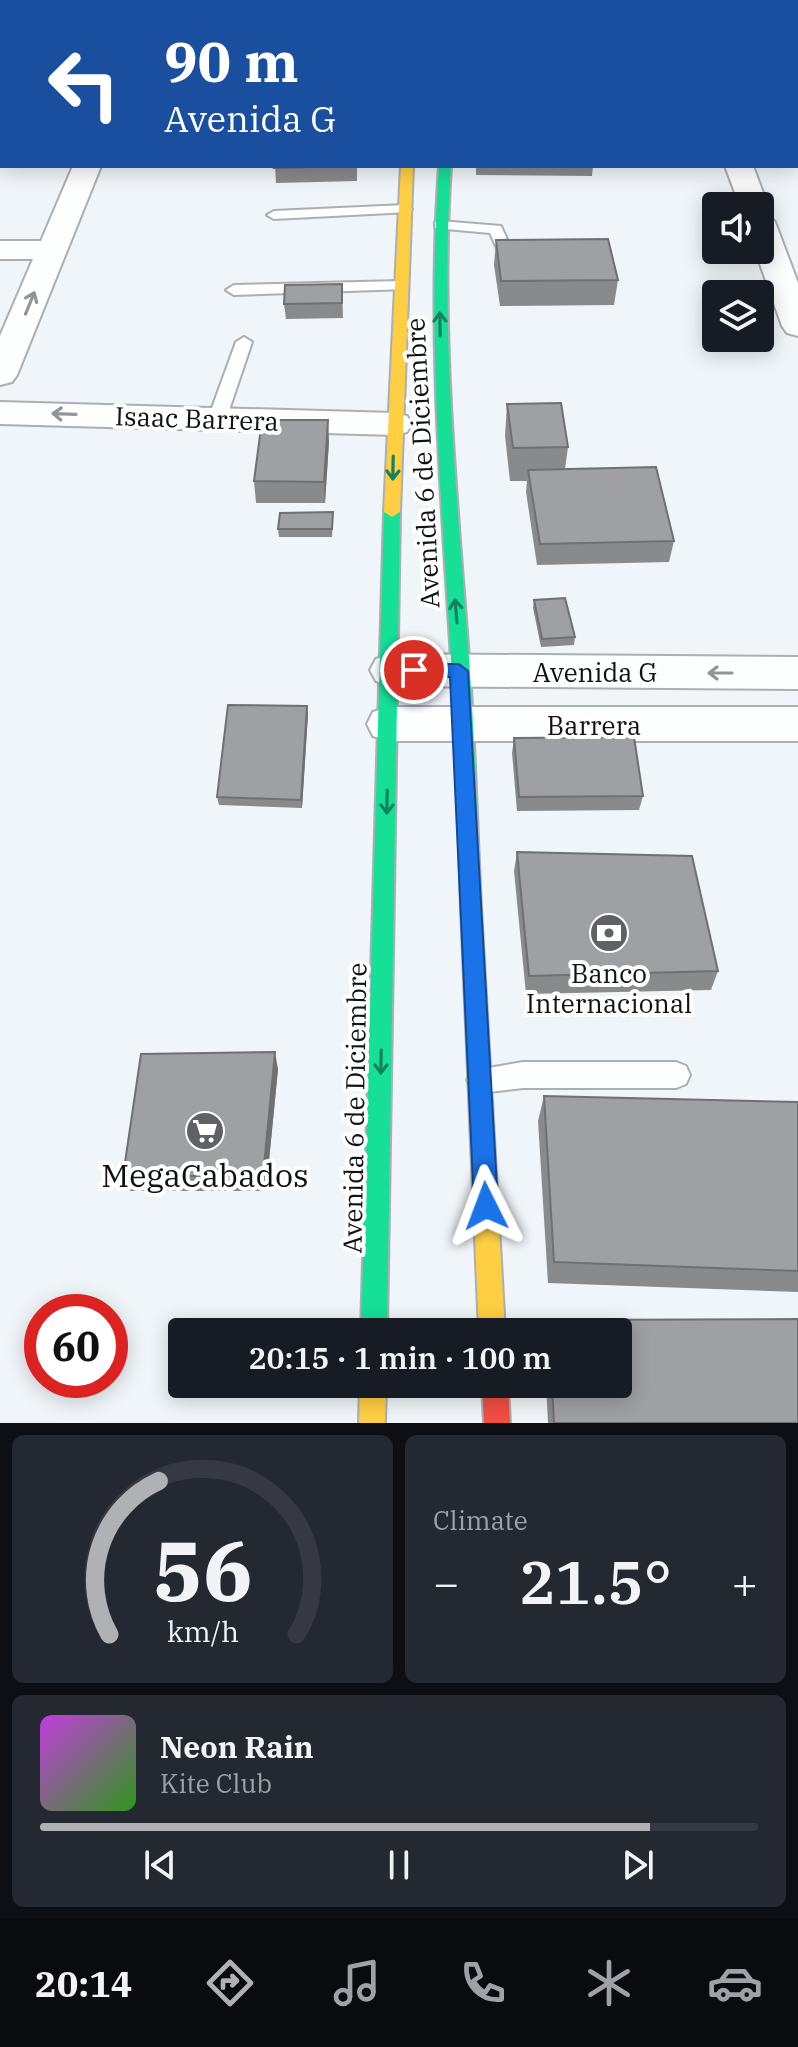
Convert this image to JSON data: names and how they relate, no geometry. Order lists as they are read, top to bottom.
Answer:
{
  "streets": {
    "main road": ["Avenida 6 de Diciembre"],
    "street": ["Isaac Barrera", "Avenida G", "Barrera"]
  },
  "crossings": [
    ["Isaac Barrera", "Avenida 6 de Diciembre"],
    ["Avenida 6 de Diciembre", "Avenida G"],
    ["Avenida 6 de Diciembre", "Barrera"]
  ],
  "one_way": ["Isaac Barrera", "Avenida G"],
  "places": {
    "bank": ["Banco Internacional"],
    "supermarket": ["MegaCabados"]
  },
  "page": {
    "turn": ["90 m", "Avenida G"],
    "limit": "60",
    "trip": "20:15 · 1 min · 100 m",
    "tile": "Climate",
    "heat": ["−", "21.5°", "+"],
    "song": ["Neon Rain", "Kite Club"],
    "tabs": "20:14",
    "gauge": ["56", "km/h"]
  }
}
